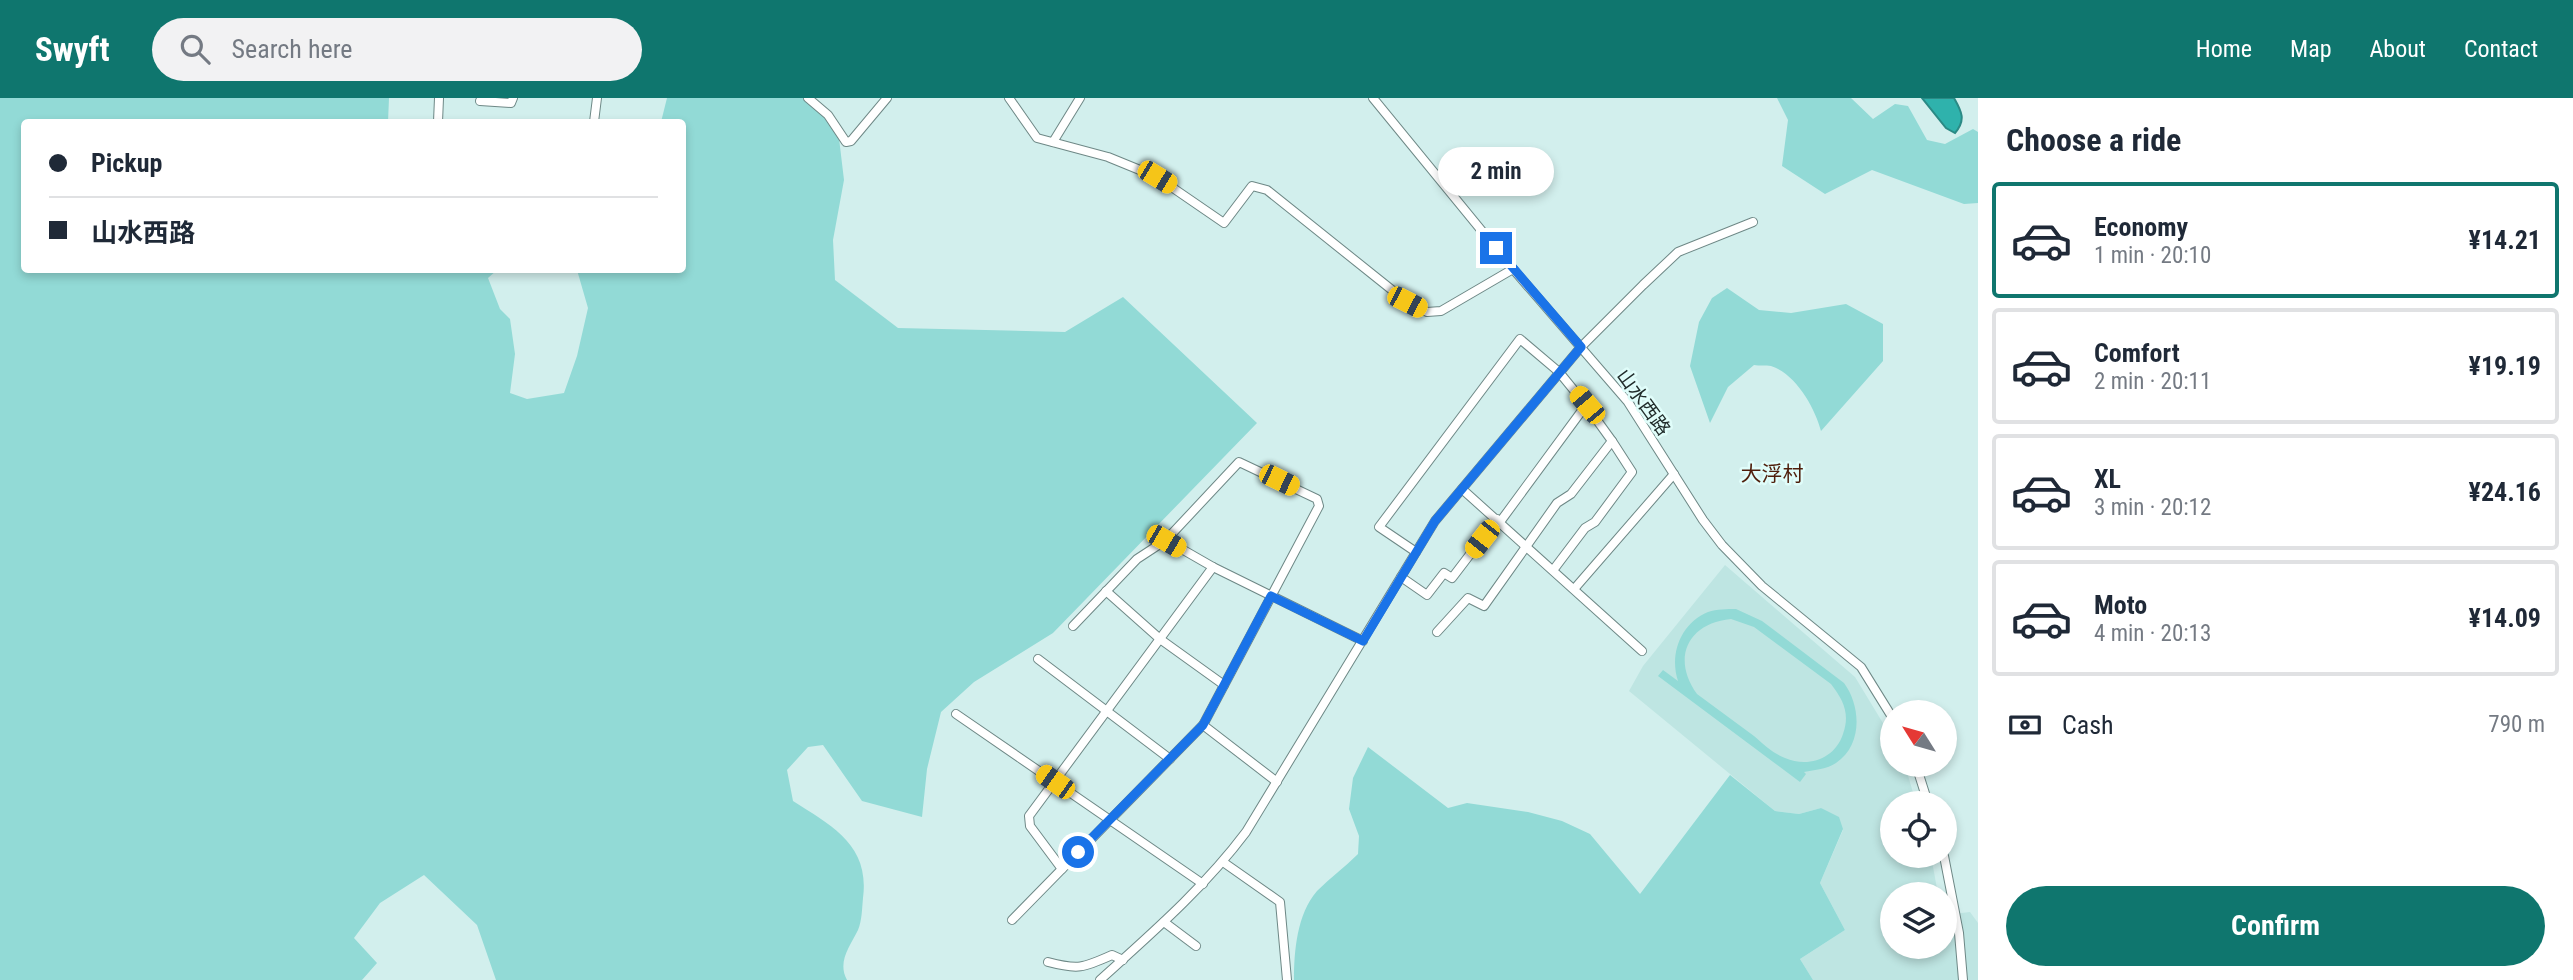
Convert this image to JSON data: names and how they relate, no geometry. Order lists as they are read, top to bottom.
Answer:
{
  "streets": {
    "street": ["山水西路"]
  },
  "districts": ["大浮村"],
  "north": "top left",
  "page": {
    "header": "Swyft",
    "search": "Search here",
    "nav": [
      "Home",
      "Map",
      "About",
      "Contact"
    ],
    "heading": "Choose a ride",
    "banner": ["Pickup", "山水西路"],
    "bubble": "2 min",
    "list": [
      {
        "name": "Economy",
        "note": "1 min · 20:10",
        "value": "¥14.21"
      },
      {
        "name": "Comfort",
        "note": "2 min · 20:11",
        "value": "¥19.19"
      },
      {
        "name": "XL",
        "note": "3 min · 20:12",
        "value": "¥24.16"
      },
      {
        "name": "Moto",
        "note": "4 min · 20:13",
        "value": "¥14.09"
      }
    ],
    "pay": ["Cash", "790 m"],
    "buttons": "Confirm"
  }
}
